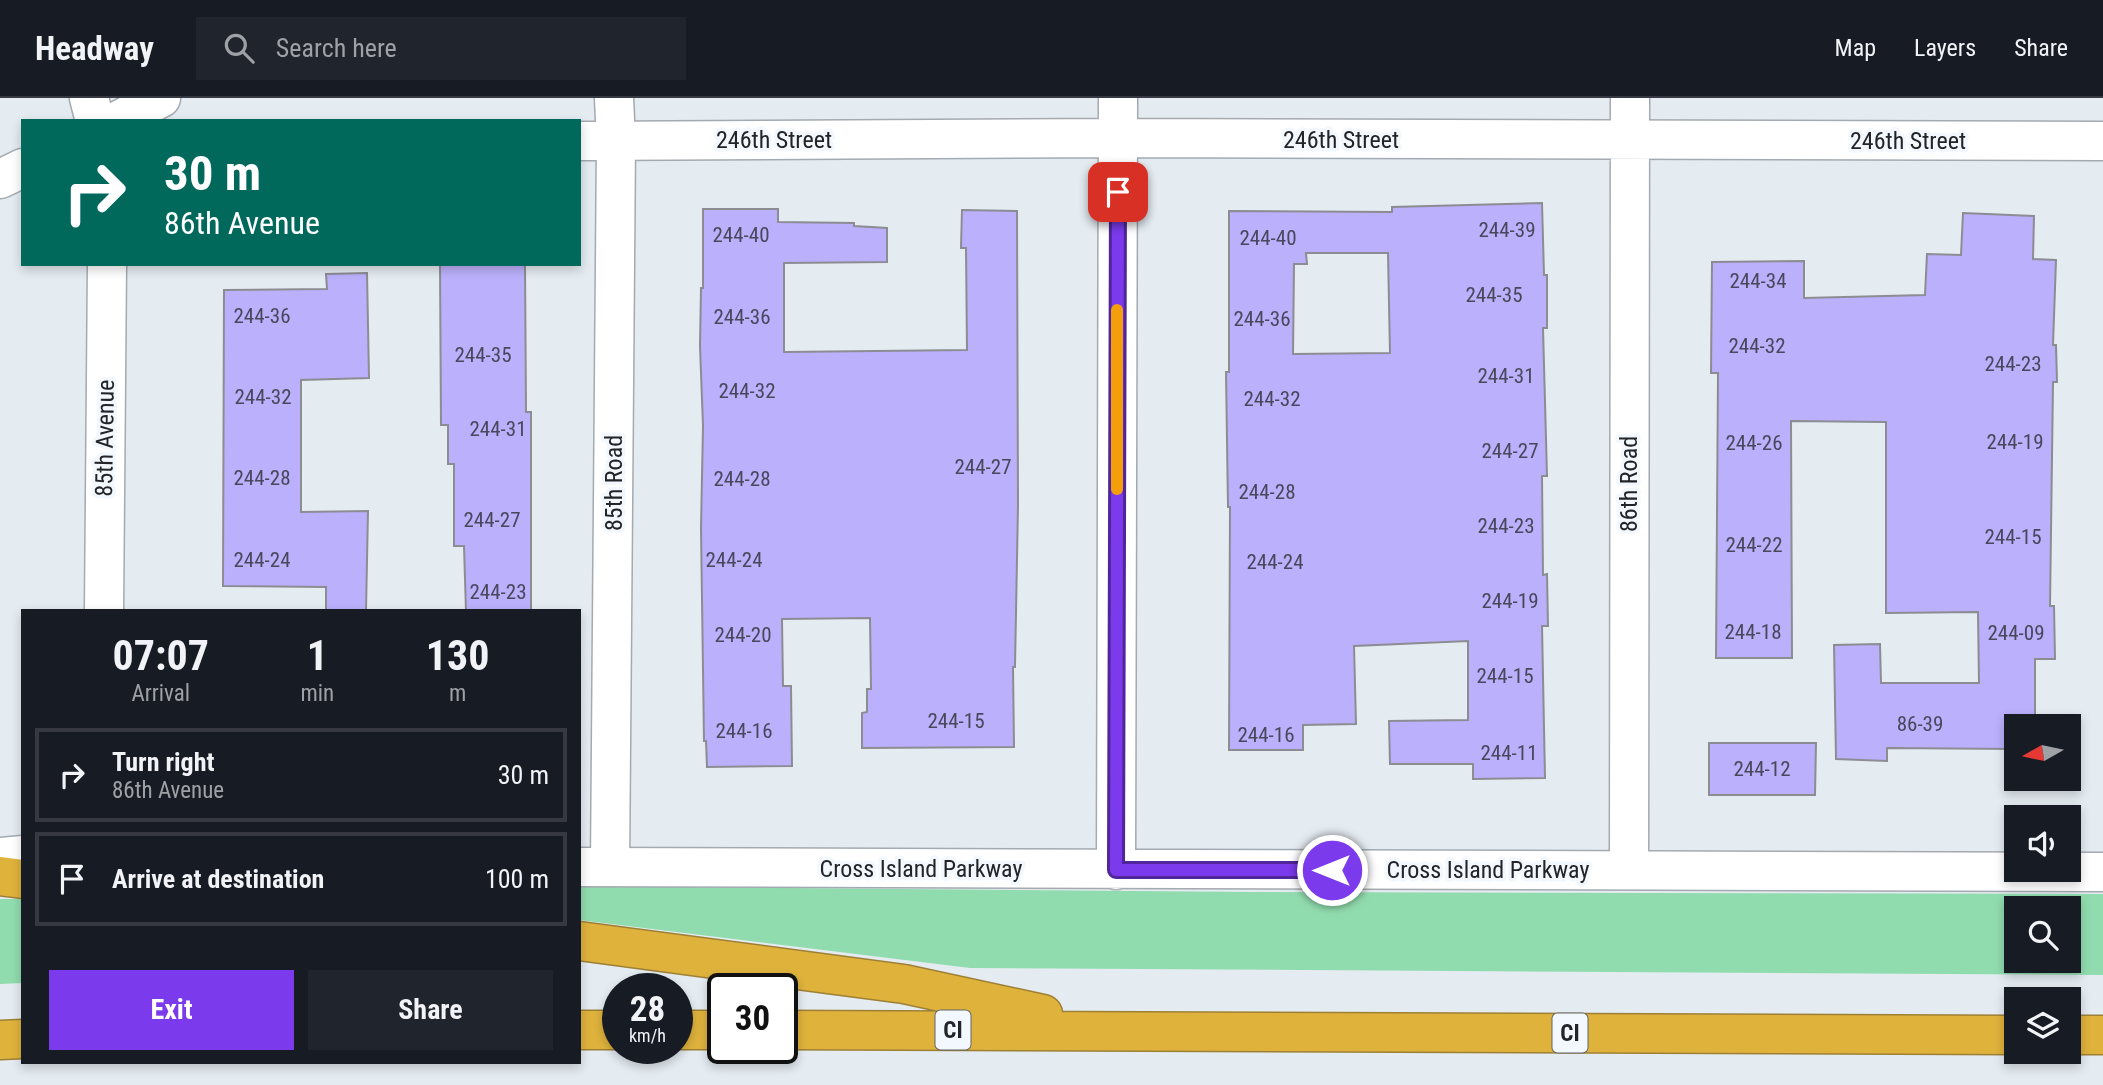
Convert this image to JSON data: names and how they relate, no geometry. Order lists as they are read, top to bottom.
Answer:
{
  "streets": {
    "highway": ["CI"],
    "street": [
      "246th Street",
      "85th Avenue",
      "85th Road",
      "86th Road",
      "Cross Island Parkway"
    ]
  },
  "crossings": [
    ["246th Street", "85th Road"],
    ["246th Street", "86th Road"],
    ["85th Road", "Cross Island Parkway"],
    ["86th Road", "Cross Island Parkway"]
  ],
  "house_numbers": [
    "244-39",
    "244-40",
    "244-40",
    "244-34",
    "244-35",
    "244-36",
    "244-36",
    "244-36",
    "244-32",
    "244-35",
    "244-23",
    "244-31",
    "244-32",
    "244-32",
    "244-32",
    "244-31",
    "244-19",
    "244-26",
    "244-27",
    "244-27",
    "244-28",
    "244-28",
    "244-28",
    "244-27",
    "244-23",
    "244-15",
    "244-22",
    "244-24",
    "244-24",
    "244-24",
    "244-23",
    "244-19",
    "244-18",
    "244-09",
    "244-20",
    "244-15",
    "244-15",
    "86-39",
    "244-16",
    "244-16",
    "244-11",
    "244-12"
  ],
  "north": "left",
  "page": {
    "header": "Headway",
    "search": "Search here",
    "nav": ["Map", "Layers", "Share"],
    "turn": ["30 m", "86th Avenue"],
    "eta": [
      "07:07",
      "Arrival",
      "1",
      "min",
      "130",
      "m"
    ],
    "list": [
      {
        "name": "Turn right",
        "note": "86th Avenue",
        "value": "30 m"
      },
      {
        "name": "Arrive at destination",
        "value": "100 m"
      }
    ],
    "buttons": ["Exit", "Share"],
    "speed": "28 km/h",
    "limit": "30"
  }
}
